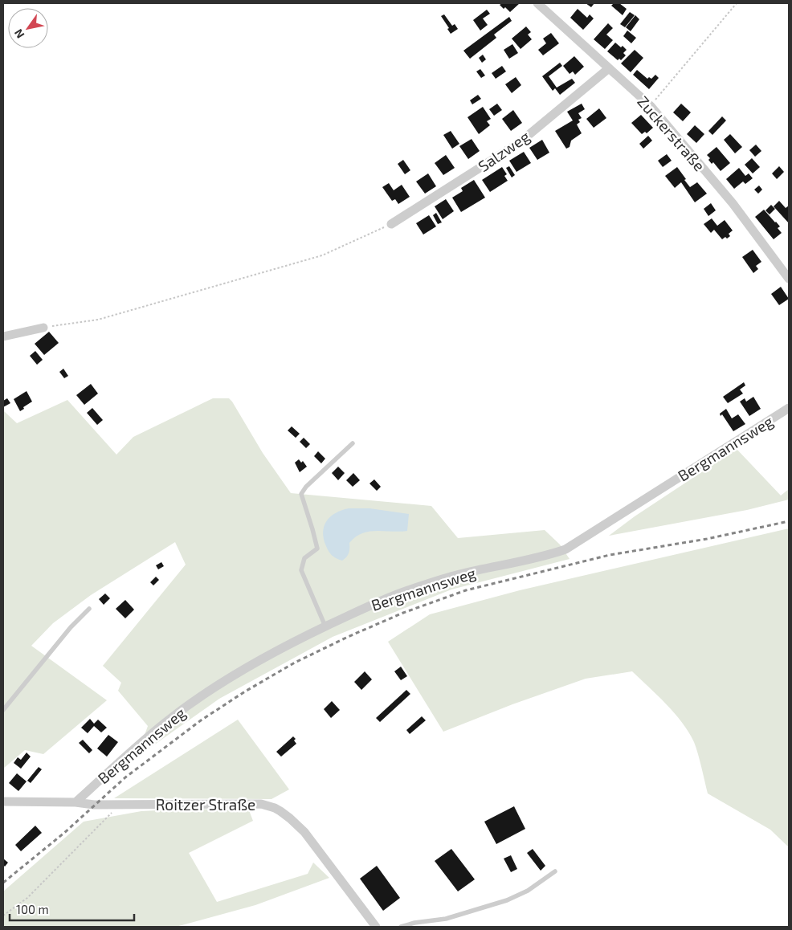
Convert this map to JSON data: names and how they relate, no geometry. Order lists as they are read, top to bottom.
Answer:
{
  "streets": {
    "street": [
      "Zuckerstraße",
      "Salzweg",
      "Bergmannsweg",
      "Roitzer Straße"
    ]
  },
  "crossings": [
    ["Zuckerstraße", "Salzweg"],
    ["Bergmannsweg", "Roitzer Straße"]
  ],
  "scale_bar": "100 m",
  "north": "bottom left"
}
